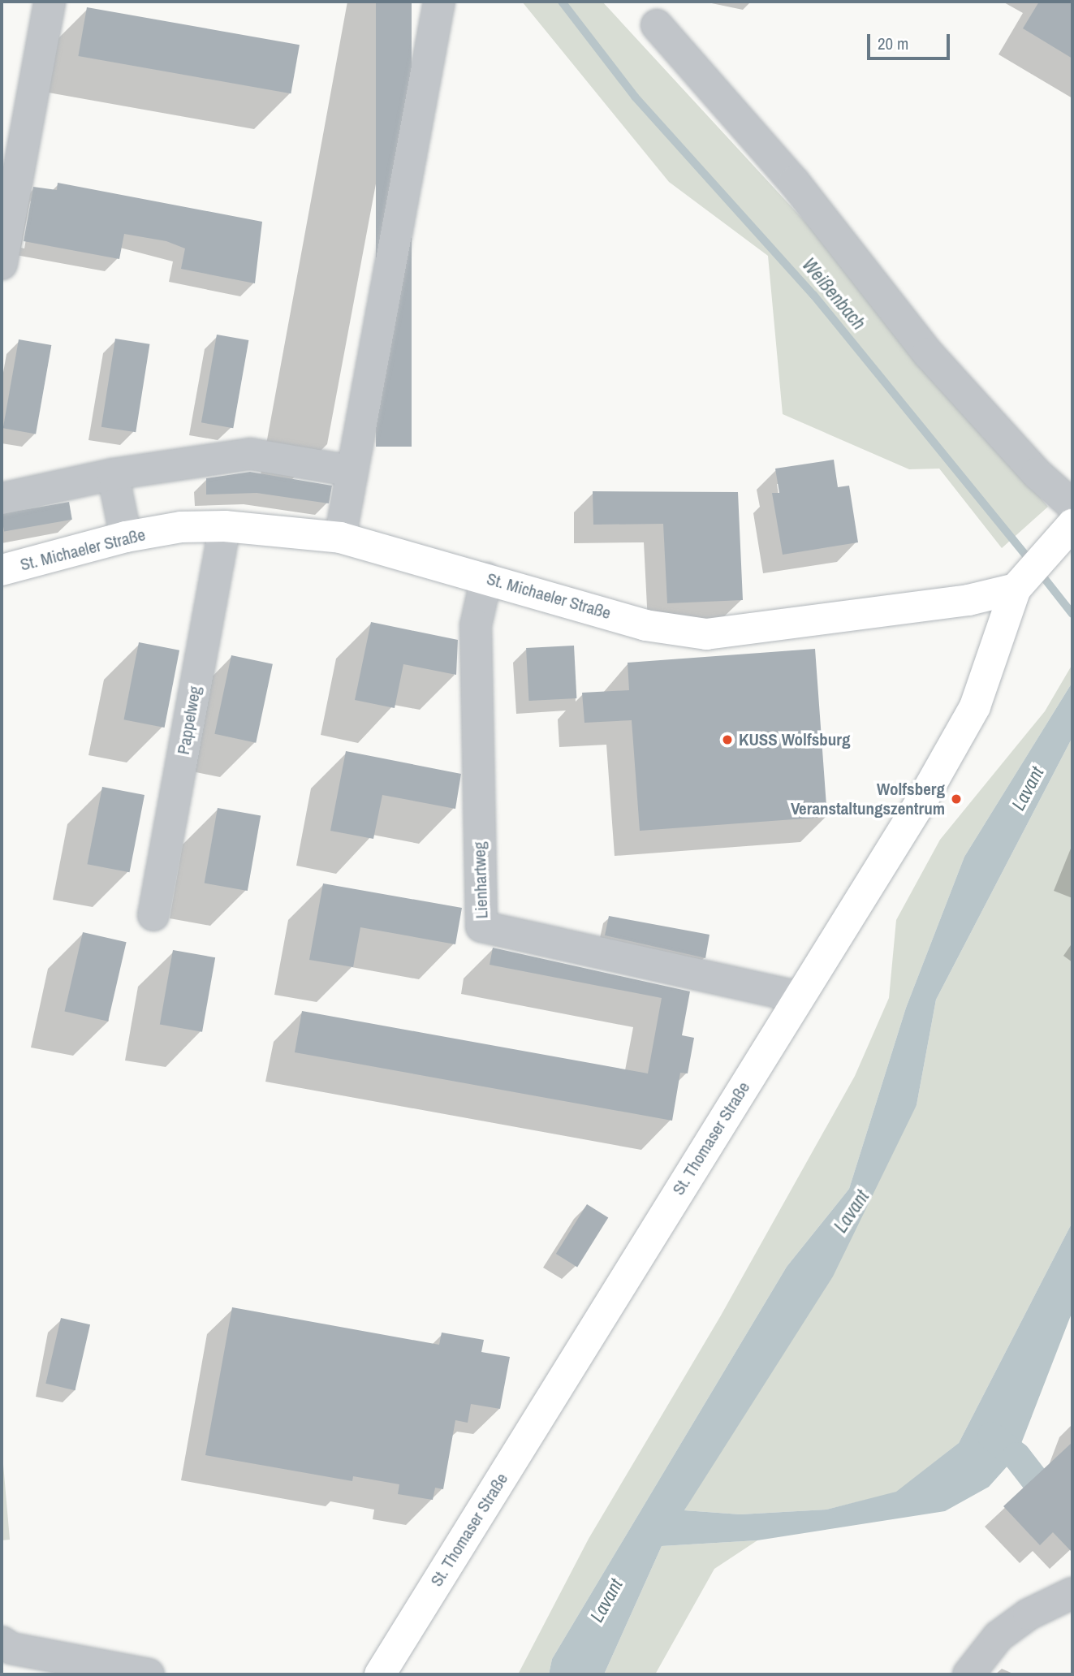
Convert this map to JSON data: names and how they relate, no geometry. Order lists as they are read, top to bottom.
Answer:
{
  "streets": {
    "main road": ["St. Michaeler Straße", "St. Thomaser Straße"],
    "street": ["Pappelweg", "Lienhartweg"]
  },
  "crossings": [
    ["St. Michaeler Straße", "Pappelweg"],
    ["St. Michaeler Straße", "Lienhartweg"],
    ["St. Michaeler Straße", "St. Thomaser Straße"],
    ["Lienhartweg", "St. Thomaser Straße"]
  ],
  "water": ["Weißenbach", "Lavant"],
  "places": ["KUSS Wolfsburg", "Wolfsberg Veranstaltungszentrum"],
  "scale_bar": "20 m"
}
